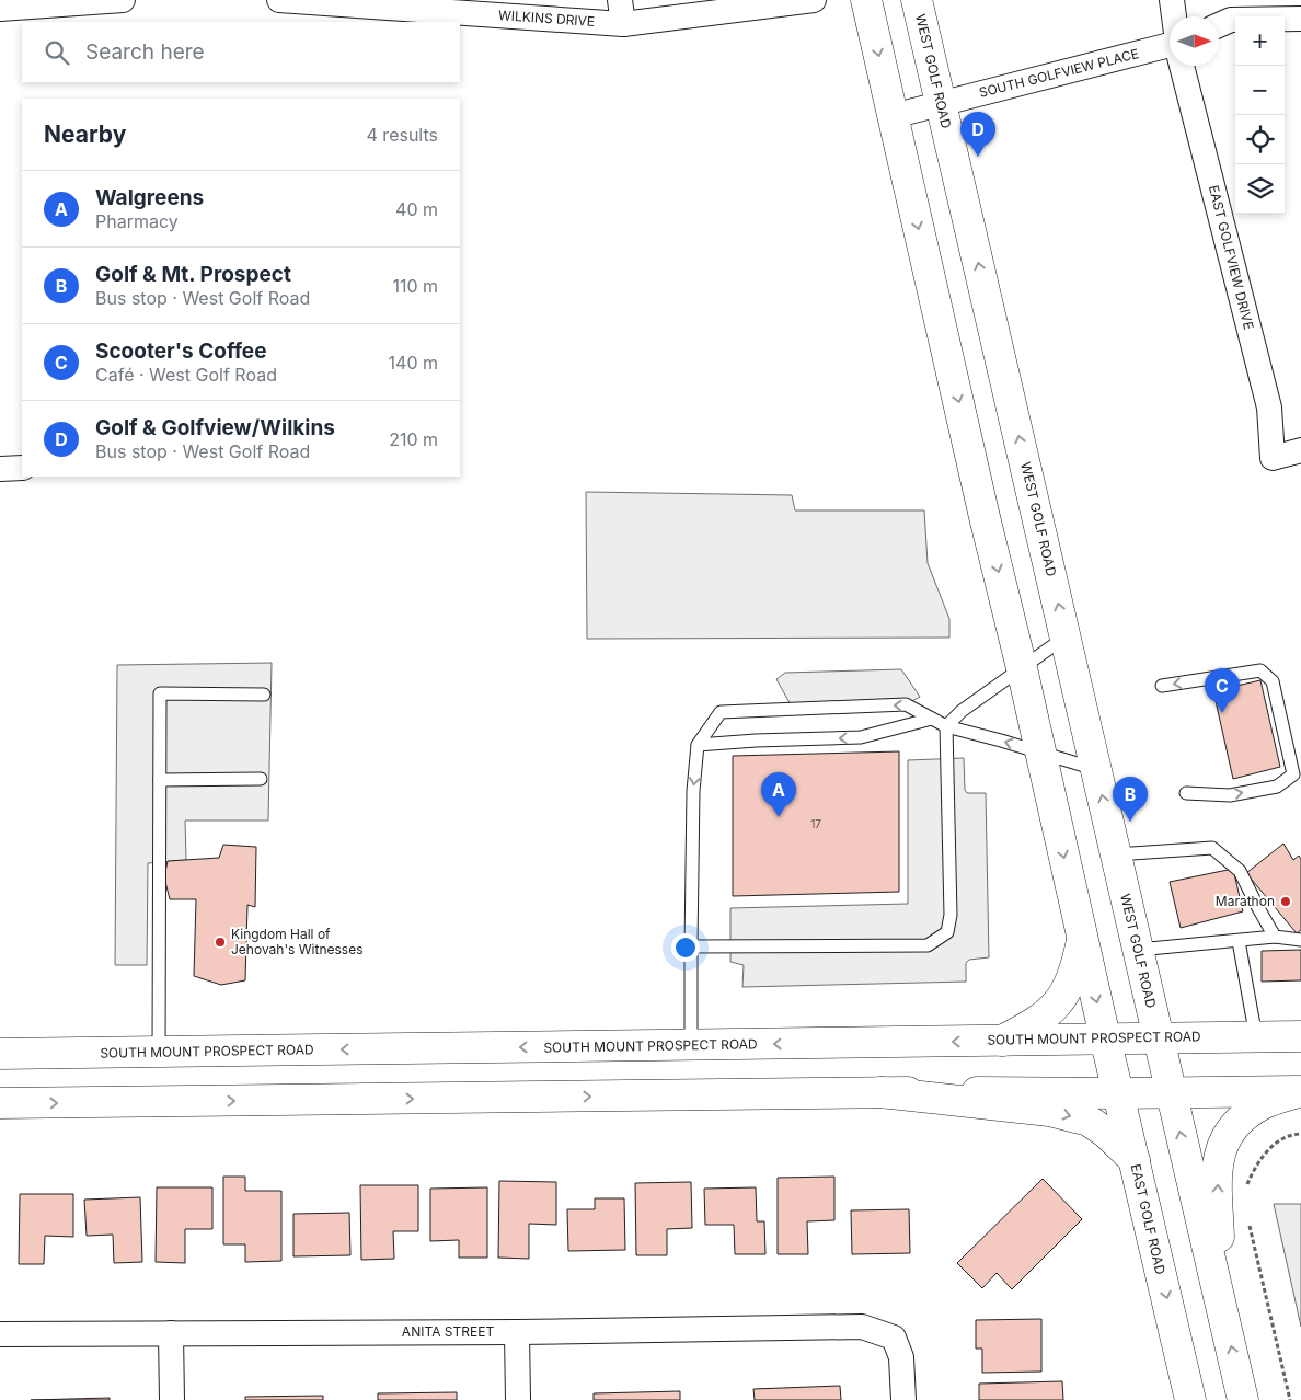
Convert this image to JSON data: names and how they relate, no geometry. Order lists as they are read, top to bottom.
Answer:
{
  "streets": {
    "main road": ["WEST GOLF ROAD", "SOUTH MOUNT PROSPECT ROAD", "EAST GOLF ROAD"],
    "street": [
      "WILKINS DRIVE",
      "SOUTH GOLFVIEW PLACE",
      "EAST GOLFVIEW DRIVE",
      "ANITA STREET"
    ]
  },
  "crossings": [
    ["WEST GOLF ROAD", "SOUTH GOLFVIEW PLACE"],
    ["WEST GOLF ROAD", "SOUTH MOUNT PROSPECT ROAD"],
    ["SOUTH MOUNT PROSPECT ROAD", "EAST GOLF ROAD"]
  ],
  "places": ["Marathon", "Kingdom Hall of Jehovah's Witnesses"],
  "house_numbers": ["17"],
  "north": "right",
  "page": {
    "map_buttons": ["+", "−"],
    "search": "Search here",
    "heading": ["Nearby", "4 results"],
    "pins": [
      "D",
      "C",
      "A",
      "B"
    ],
    "list": [
      {
        "mark": "A",
        "name": "Walgreens",
        "note": "Pharmacy",
        "value": "40 m"
      },
      {
        "mark": "B",
        "name": "Golf & Mt. Prospect",
        "note": "Bus stop · West Golf Road",
        "value": "110 m"
      },
      {
        "mark": "C",
        "name": "Scooter's Coffee",
        "note": "Café · West Golf Road",
        "value": "140 m"
      },
      {
        "mark": "D",
        "name": "Golf & Golfview/Wilkins",
        "note": "Bus stop · West Golf Road",
        "value": "210 m"
      }
    ]
  }
}
